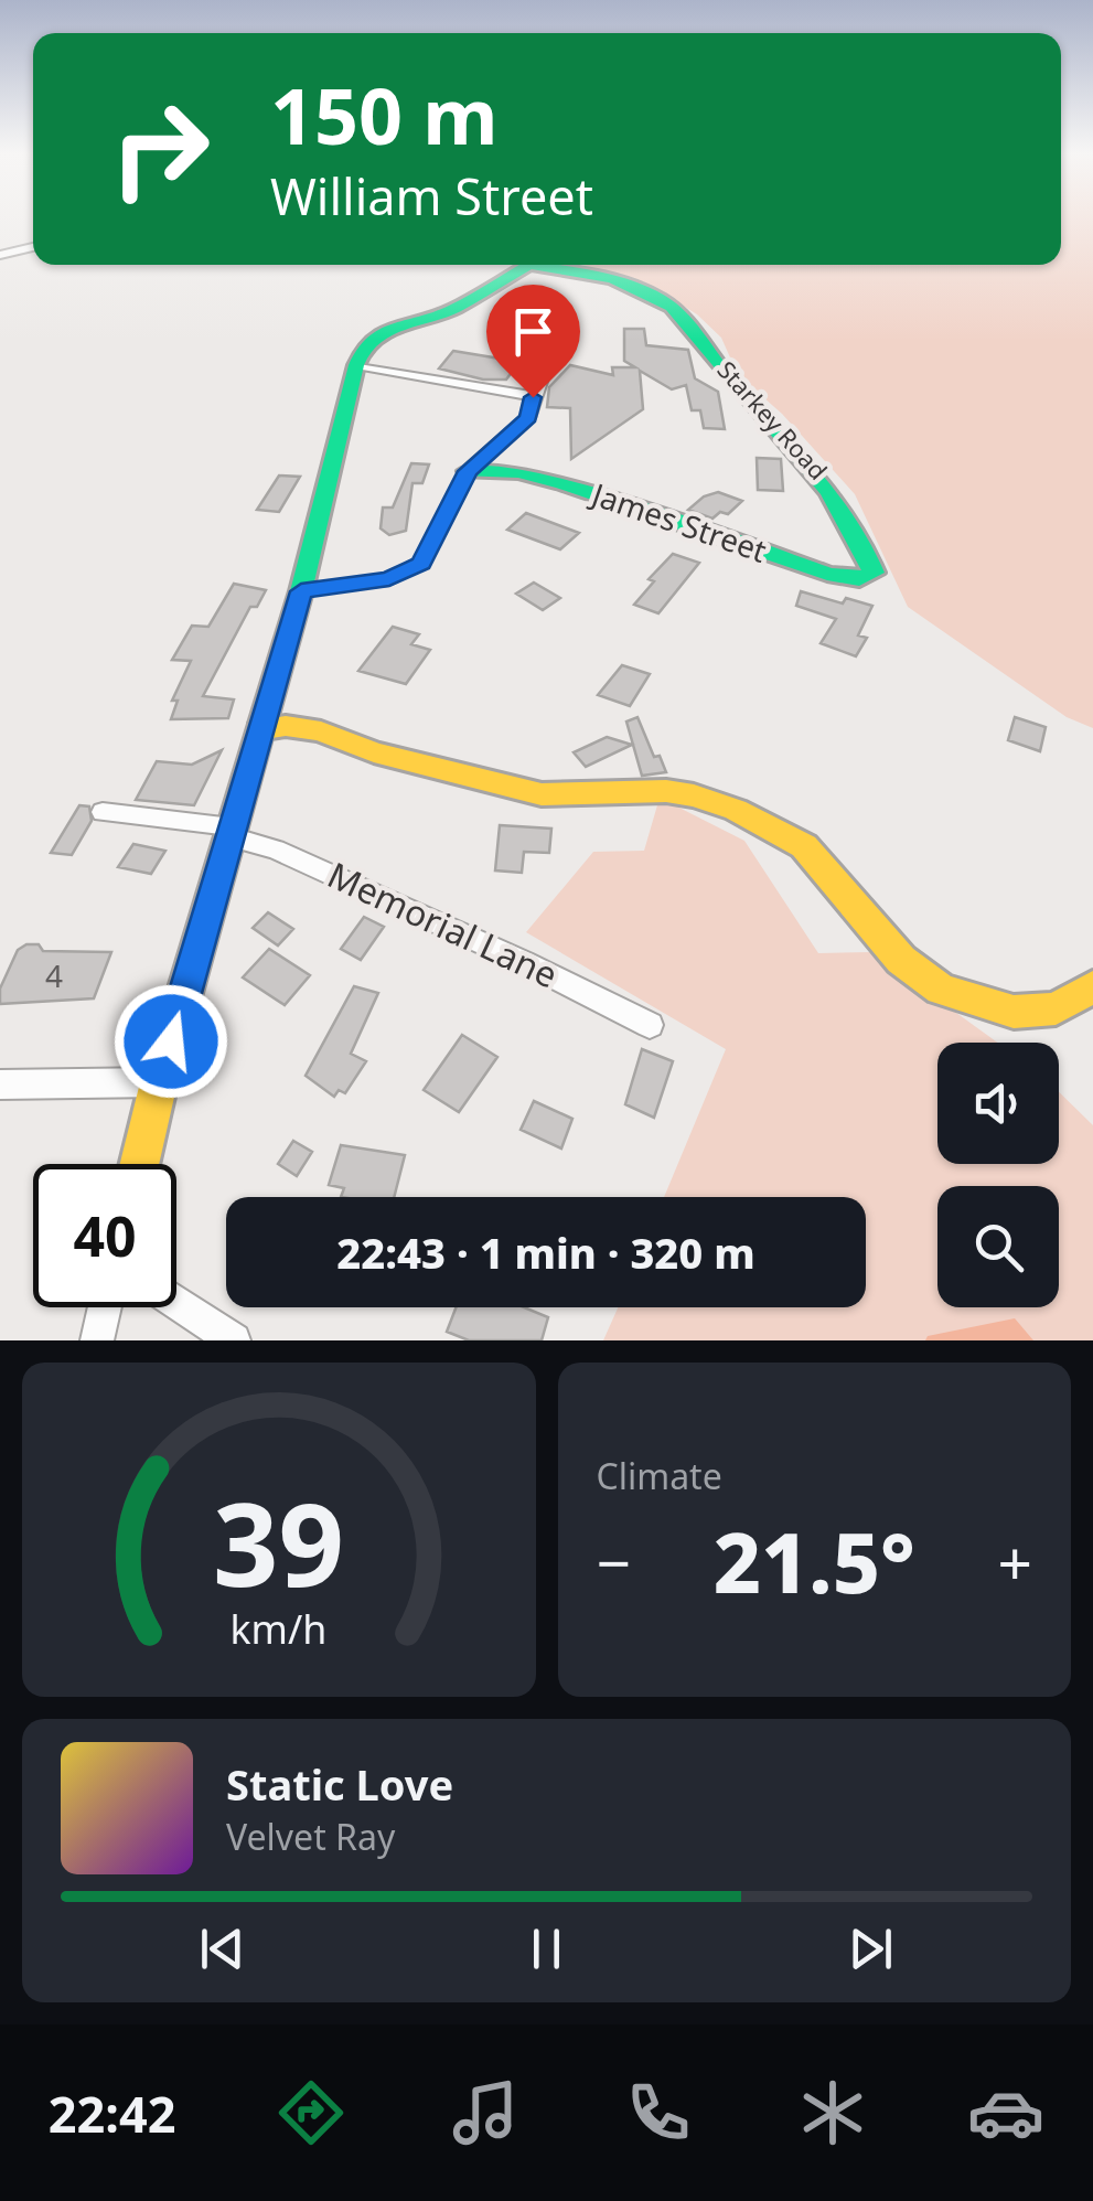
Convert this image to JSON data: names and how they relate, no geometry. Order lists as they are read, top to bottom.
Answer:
{
  "streets": {
    "street": ["Starkey Road", "James Street", "Memorial Lane"]
  },
  "crossings": [
    ["Starkey Road", "James Street"]
  ],
  "house_numbers": ["4"],
  "page": {
    "turn": ["150 m", "William Street"],
    "limit": "40",
    "trip": "22:43 · 1 min · 320 m",
    "tile": "Climate",
    "heat": ["−", "21.5°", "+"],
    "song": ["Static Love", "Velvet Ray"],
    "tabs": "22:42",
    "gauge": ["39", "km/h"]
  }
}
